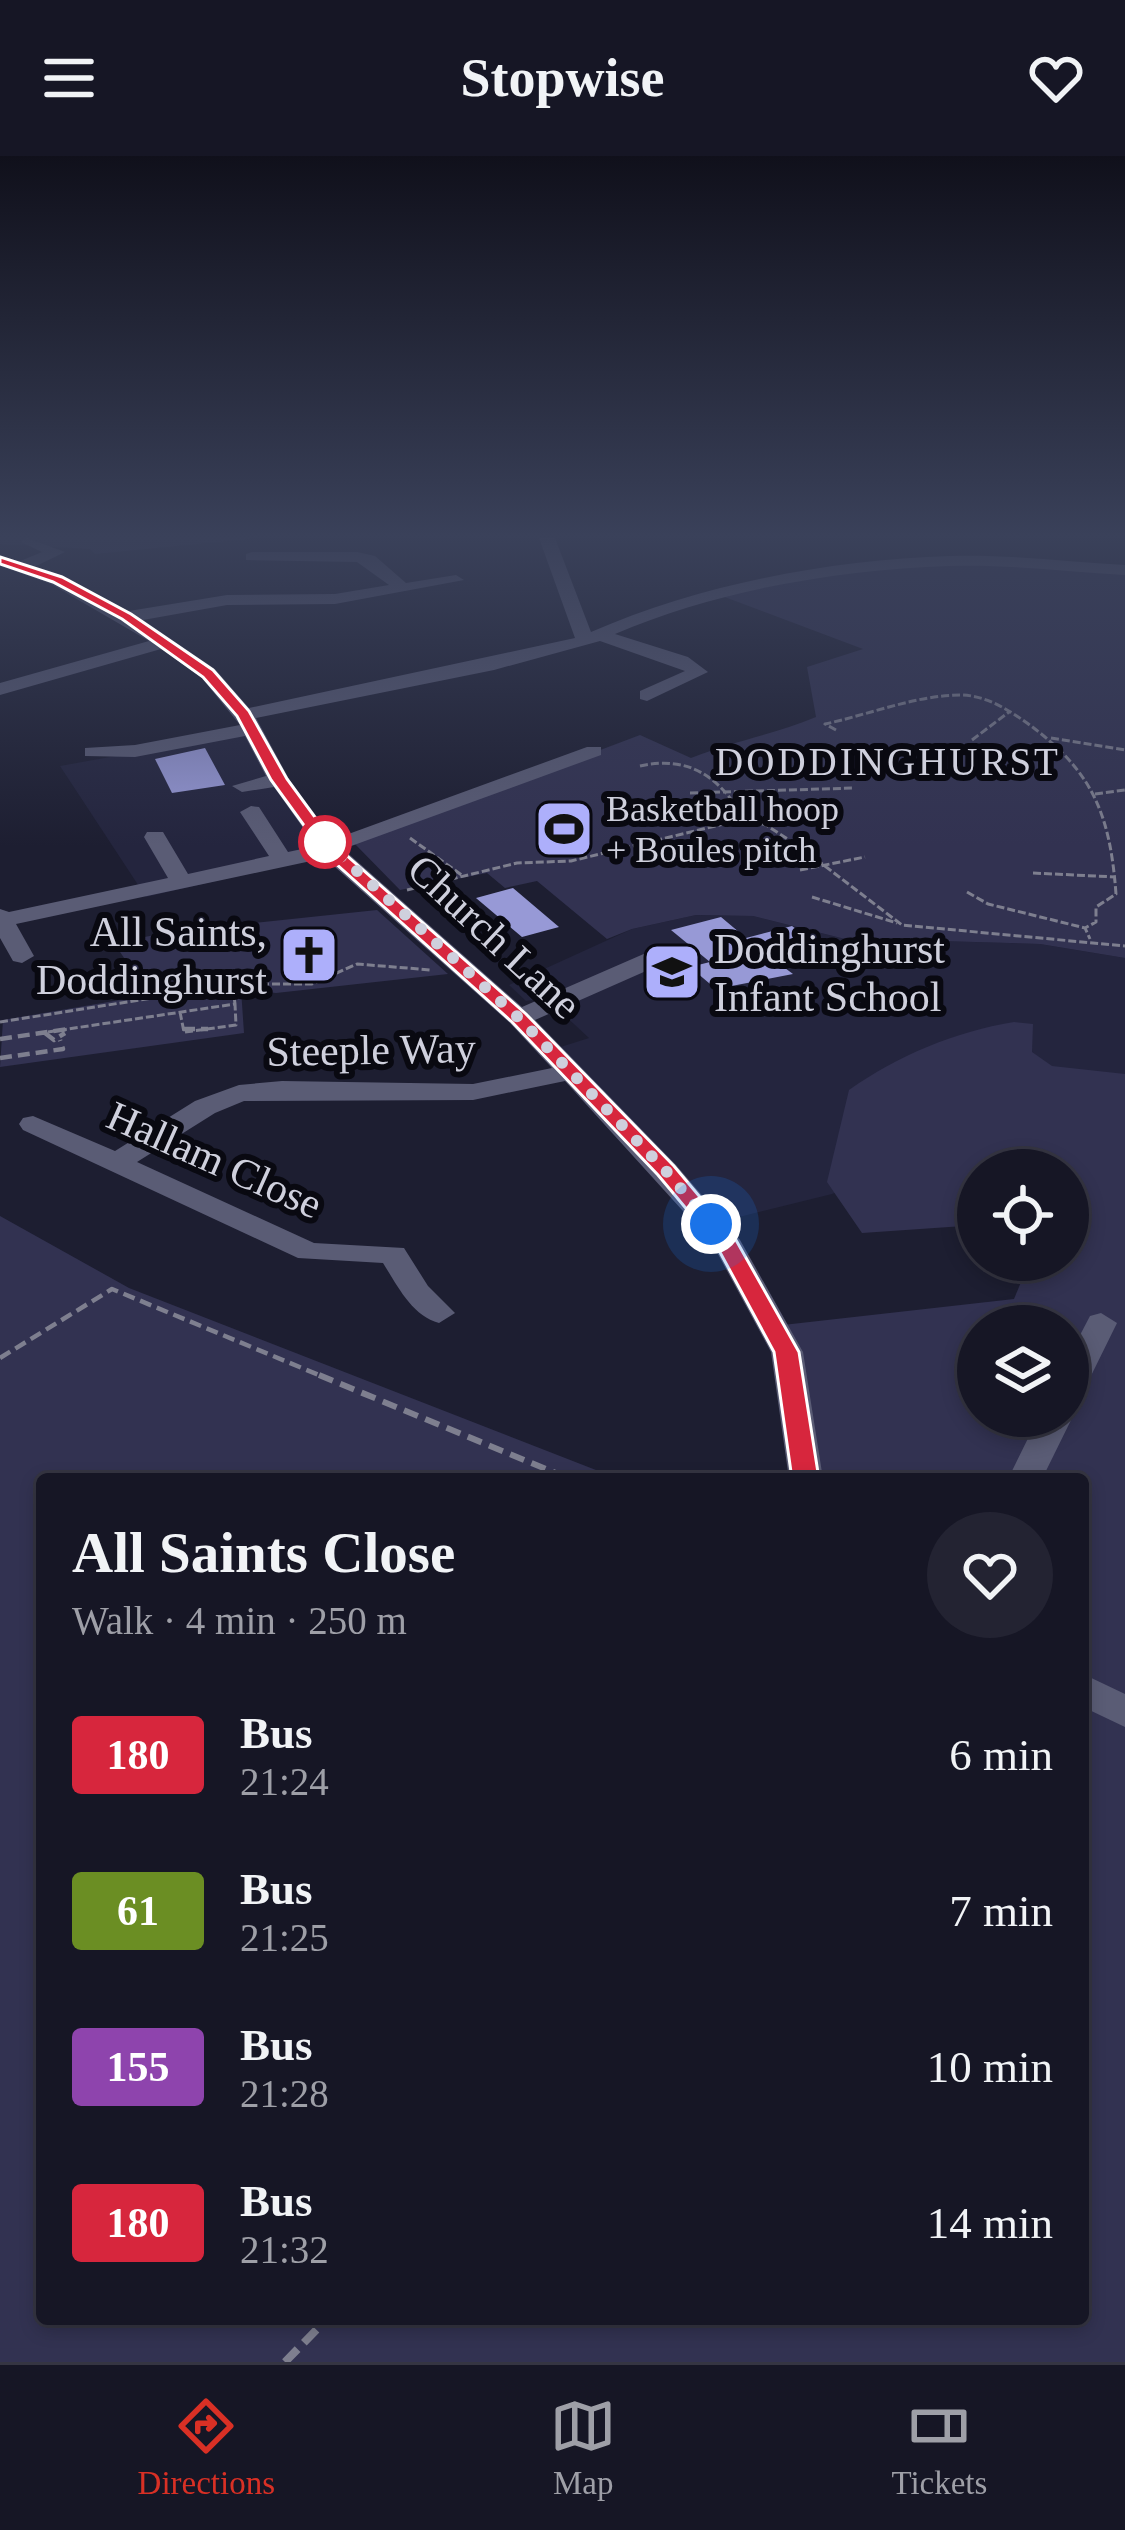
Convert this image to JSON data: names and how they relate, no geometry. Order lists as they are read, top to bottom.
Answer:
{
  "streets": {
    "street": ["Church Lane", "Steeple Way", "Hallam Close"]
  },
  "crossings": [
    ["Church Lane", "Steeple Way"],
    ["Steeple Way", "Hallam Close"]
  ],
  "districts": ["DODDINGHURST"],
  "places": {
    "sports": ["Basketball hoop + Boules pitch"],
    "church": ["All Saints, Doddinghurst"],
    "school or university": ["Doddinghurst Infant School"]
  },
  "lines": ["bus line 180"],
  "page": {
    "header": "Stopwise",
    "heading": ["All Saints Close", "Walk · 4 min · 250 m"],
    "list": [
      {
        "mark": "180",
        "name": "Bus",
        "note": "21:24",
        "value": "6 min"
      },
      {
        "mark": "61",
        "name": "Bus",
        "note": "21:25",
        "value": "7 min"
      },
      {
        "mark": "155",
        "name": "Bus",
        "note": "21:28",
        "value": "10 min"
      },
      {
        "mark": "180",
        "name": "Bus",
        "note": "21:32",
        "value": "14 min"
      }
    ],
    "tabs": ["Directions", "Map", "Tickets"]
  }
}
